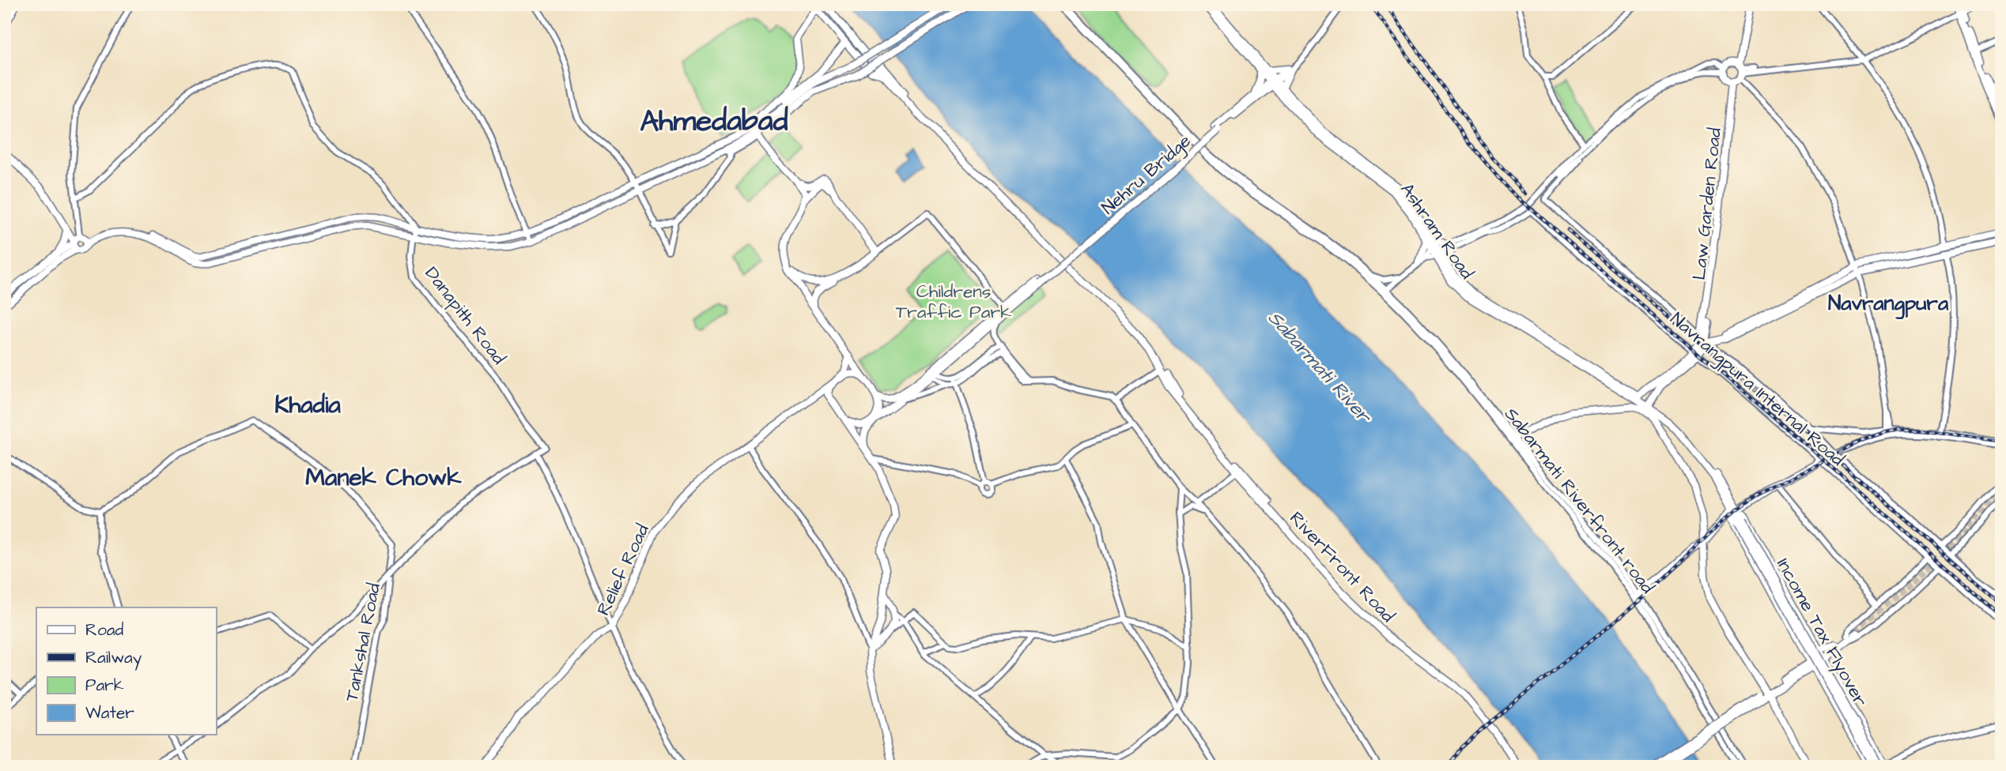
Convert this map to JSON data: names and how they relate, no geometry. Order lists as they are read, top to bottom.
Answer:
{
  "streets": {
    "main road": [
      "Nehru Bridge",
      "Law Garden Road",
      "Ashram Road",
      "RiverFront Road",
      "Relief Road",
      "Income Tax Flyover"
    ],
    "street": [
      "Danapith Road",
      "Navrangpura Internal Road",
      "Sabarmati Riverfront road",
      "Tankshal Road"
    ]
  },
  "crossings": [
    ["Nehru Bridge", "Ashram Road"],
    ["Law Garden Road", "Navrangpura Internal Road"],
    ["Ashram Road", "Income Tax Flyover"]
  ],
  "districts": [
    "Ahmedabad",
    "Navrangpura",
    "Khadia",
    "Manek Chowk"
  ],
  "water": ["Sabarmati River"],
  "parks": ["Childrens Traffic Park"],
  "legend": [
    "Road",
    "Railway",
    "Park",
    "Water"
  ]
}
